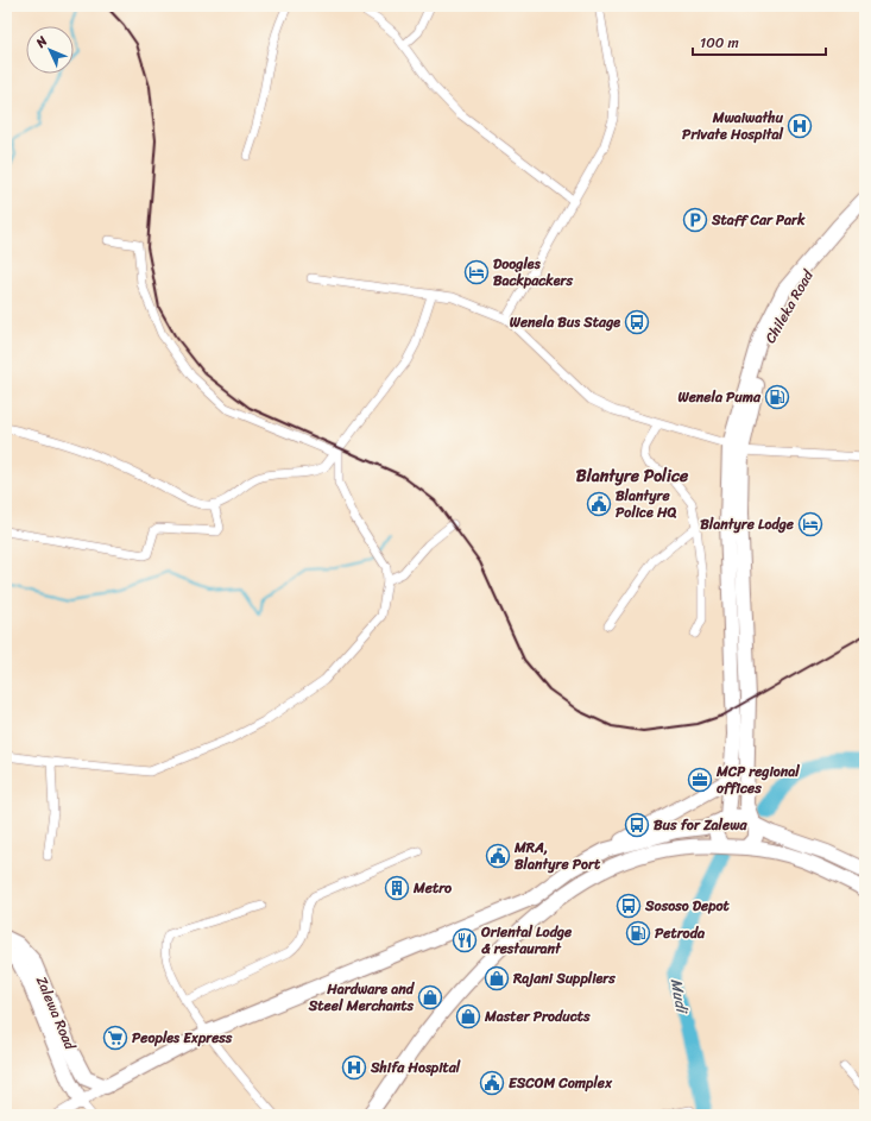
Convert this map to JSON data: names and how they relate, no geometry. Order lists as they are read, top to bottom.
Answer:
{
  "streets": {
    "highway": ["Chileka Road", "Zalewa Road"]
  },
  "districts": ["Blantyre Police"],
  "water": ["Mudi"],
  "places": {
    "hospital": ["Mwaiwathu Private Hospital", "Shifa Hospital"],
    "parking": ["Staff Car Park"],
    "hotel": ["Doogles Backpackers", "Blantyre Lodge"],
    "bus stop": ["Wenela Bus Stage", "Bus for Zalewa", "Sososo Depot"],
    "fuel station": ["Wenela Puma", "Petroda"],
    "public building": ["Blantyre Police HQ", "MRA, Blantyre Port", "ESCOM Complex"],
    "office": ["MCP regional offices"],
    "building": ["Metro"],
    "restaurant": ["Oriental Lodge & restaurant"],
    "shop": ["Rajani Suppliers", "Hardware and Steel Merchants", "Master Products"],
    "supermarket": ["Peoples Express"]
  },
  "scale_bar": "100 m",
  "north": "top left"
}
